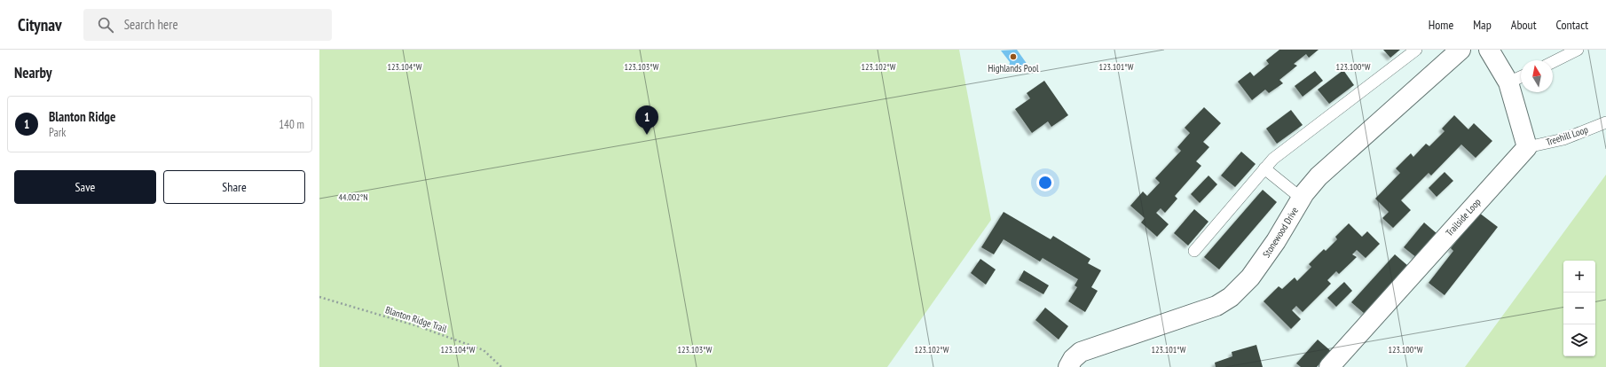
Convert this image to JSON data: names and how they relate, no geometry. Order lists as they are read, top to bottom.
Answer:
{
  "streets": {
    "street": ["Trailside Loop", "Stonewood Drive"],
    "lane": ["Treehill Loop"],
    "path": ["Blanton Ridge Trail"]
  },
  "crossings": [
    ["Treehill Loop", "Trailside Loop"]
  ],
  "places": ["Highlands Pool"],
  "north": "top",
  "page": {
    "header": "Citynav",
    "search": "Search here",
    "nav": [
      "Home",
      "Map",
      "About",
      "Contact"
    ],
    "heading": "Nearby",
    "list": [
      {
        "mark": "1",
        "name": "Blanton Ridge",
        "note": "Park",
        "value": "140 m"
      }
    ],
    "pins": "1",
    "buttons": ["Save", "Share"],
    "map_buttons": ["+", "−"]
  },
  "coordinates": [
    "123.104°W",
    "123.103°W",
    "123.102°W",
    "123.101°W",
    "123.100°W",
    "44.002°N"
  ]
}
